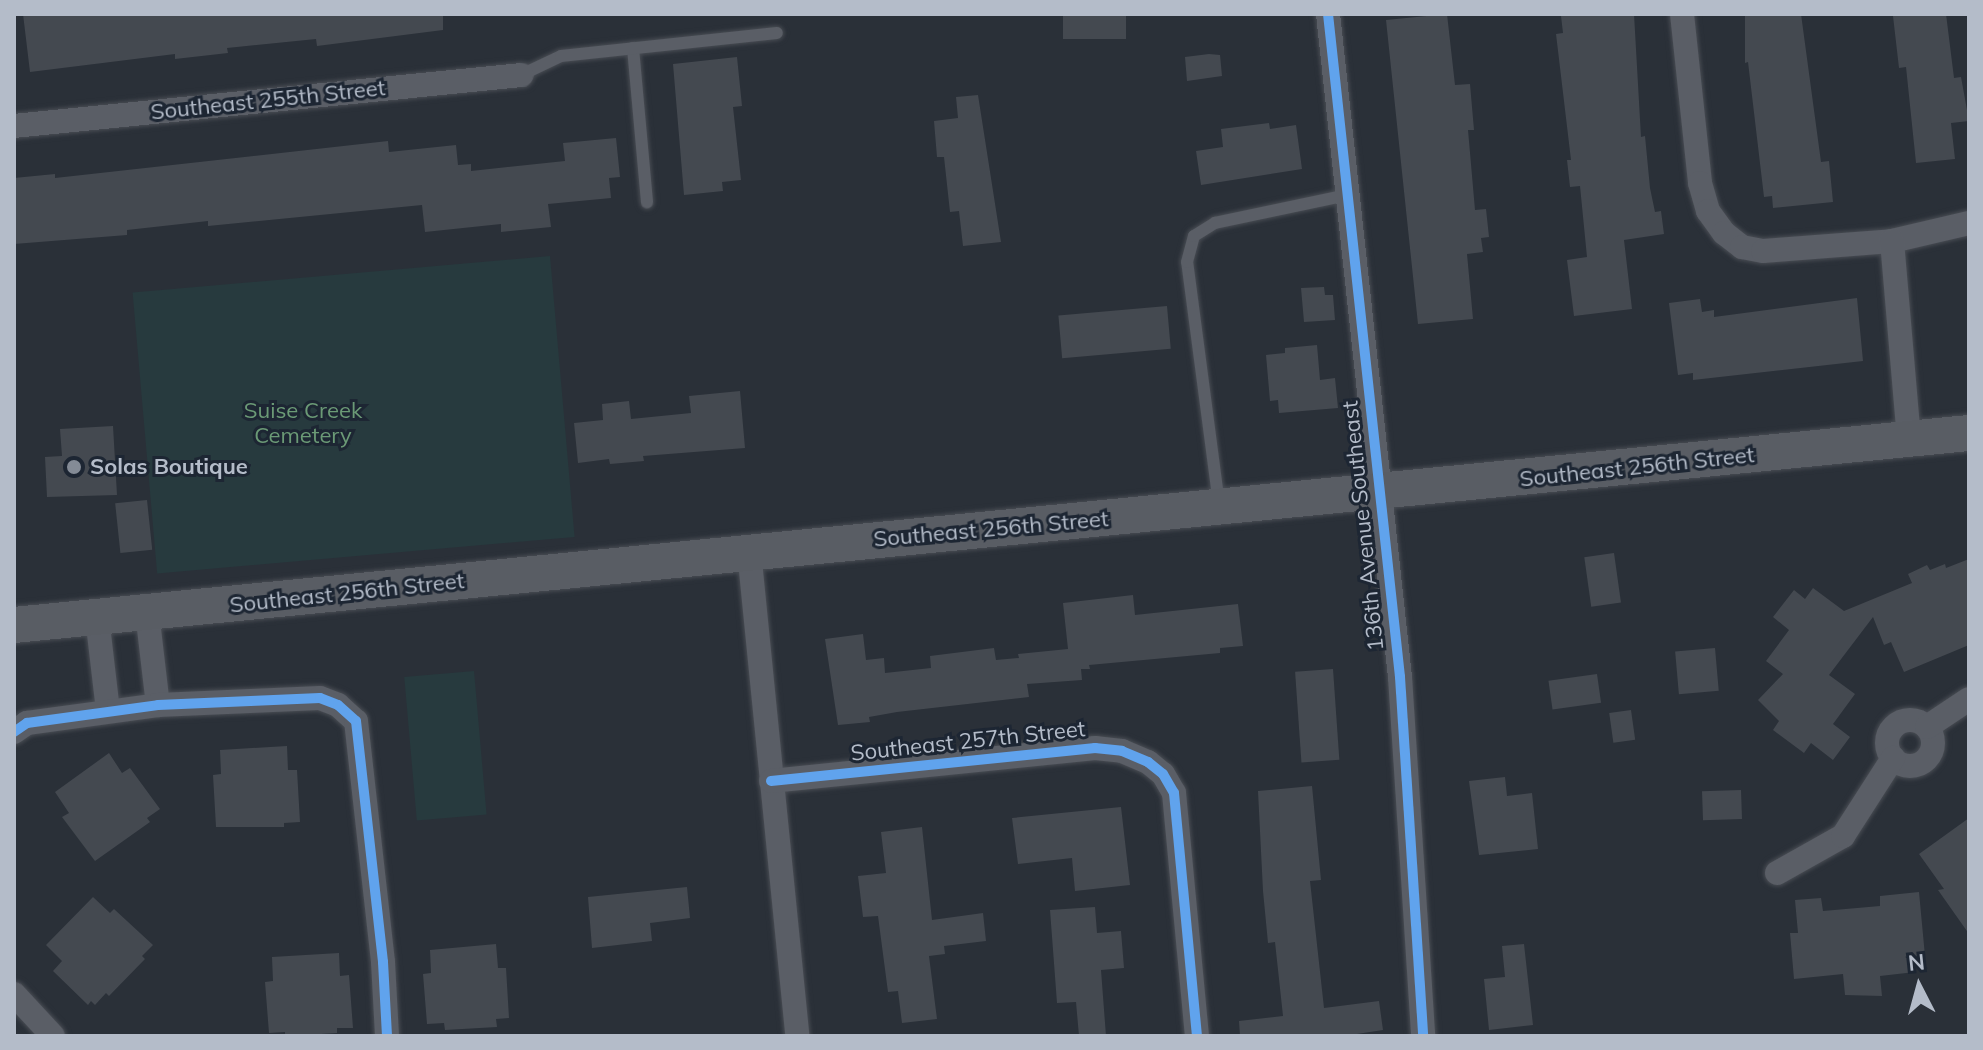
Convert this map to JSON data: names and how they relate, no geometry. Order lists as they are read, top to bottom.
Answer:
{
  "streets": {
    "main road": ["Southeast 256th Street"],
    "street": ["Southeast 255th Street", "136th Avenue Southeast", "Southeast 257th Street"]
  },
  "crossings": [
    ["Southeast 256th Street", "136th Avenue Southeast"]
  ],
  "parks": ["Suise Creek Cemetery"],
  "places": ["Solas Boutique"],
  "north": "top"
}
